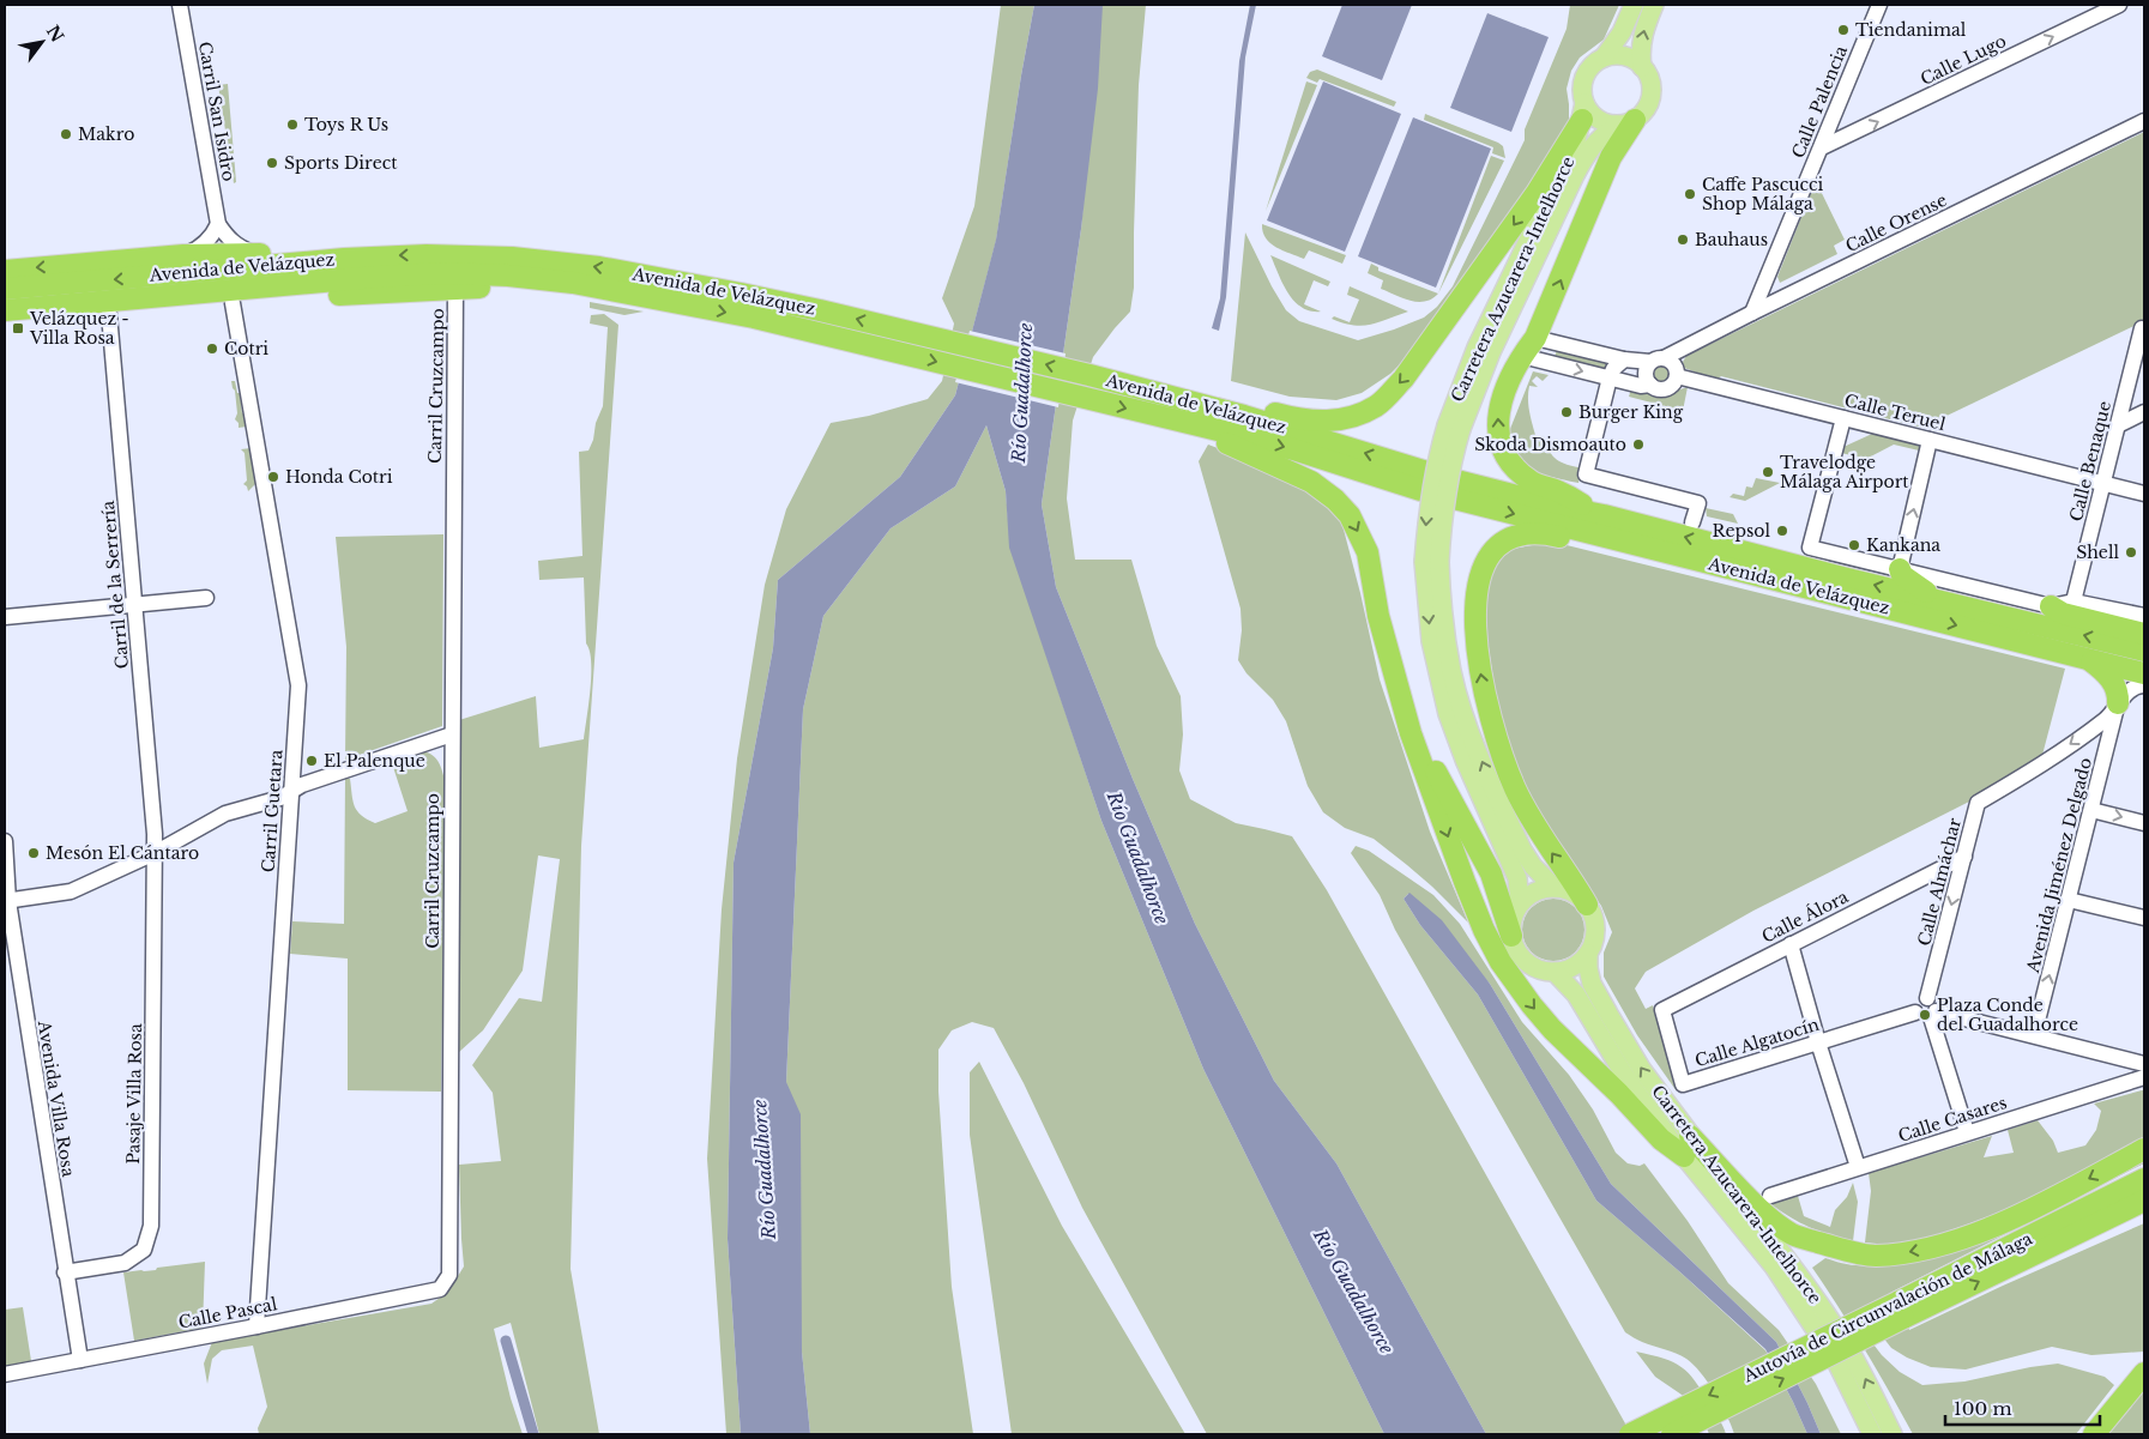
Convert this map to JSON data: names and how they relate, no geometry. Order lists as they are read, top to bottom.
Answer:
{
  "streets": {
    "highway": ["Avenida de Velázquez", "Autovía de Circunvalación de Málaga"],
    "main road": ["Carretera Azucarera-Intelhorce"],
    "street": [
      "Calle Lugo",
      "Calle Palencia",
      "Carril San Isidro",
      "Calle Orense",
      "Carril Cruzcampo",
      "Calle Teruel",
      "Calle Benaque",
      "Carril de la Serrería",
      "Carril Guetara",
      "Avenida Jiménez Delgado",
      "Calle Almáchar",
      "Calle Álora",
      "Calle Algatocín",
      "Pasaje Villa Rosa",
      "Avenida Villa Rosa",
      "Calle Casares",
      "Calle Pascal"
    ]
  },
  "crossings": [
    ["Calle Lugo", "Calle Palencia"],
    ["Calle Palencia", "Calle Orense"],
    ["Calle Orense", "Calle Teruel"],
    ["Avenida de Velázquez", "Carretera Azucarera-Intelhorce"],
    ["Carril Cruzcampo", "Calle Pascal"],
    ["Calle Teruel", "Calle Benaque"],
    ["Carril de la Serrería", "Pasaje Villa Rosa"],
    ["Carril Guetara", "Calle Pascal"],
    ["Avenida Jiménez Delgado", "Calle Almáchar"],
    ["Calle Almáchar", "Calle Álora"],
    ["Calle Almáchar", "Calle Algatocín"],
    ["Calle Álora", "Calle Algatocín"],
    ["Pasaje Villa Rosa", "Avenida Villa Rosa"],
    ["Avenida Villa Rosa", "Calle Pascal"]
  ],
  "one_way": ["Calle Lugo", "Avenida Jiménez Delgado", "Calle Almáchar"],
  "water": ["Río Guadalhorce"],
  "places": {
    "other": [
      "Tiendanimal",
      "Toys R Us",
      "Makro",
      "Sports Direct",
      "Caffe Pascucci Shop Málaga",
      "Bauhaus",
      "Cotri",
      "Burger King",
      "Skoda Dismoauto",
      "Travelodge Málaga Airport",
      "Honda Cotri",
      "Repsol",
      "Kankana",
      "Shell",
      "El Palenque",
      "Mesón El Cántaro",
      "Plaza Conde del Guadalhorce"
    ],
    "transit": ["Velázquez - Villa Rosa"]
  },
  "scale_bar": "100 m",
  "north": "top right"
}
